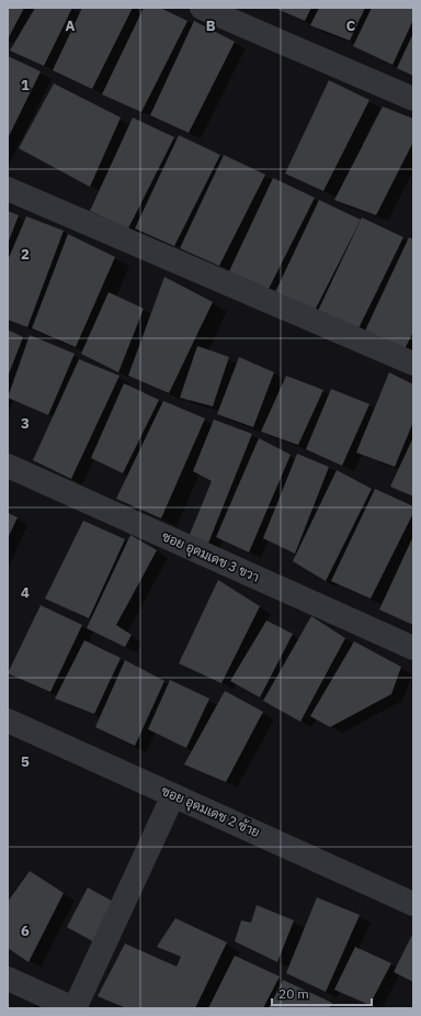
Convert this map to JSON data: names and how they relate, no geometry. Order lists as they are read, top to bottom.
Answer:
{
  "streets": {
    "street": ["ซอย อุดมเดช 3 ขวา", "ซอย อุดมเดช 2 ซ้าย"]
  },
  "scale_bar": "20 m",
  "grid": {
    "columns": ["A", "B", "C"],
    "rows": [
      "1",
      "2",
      "3",
      "4",
      "5",
      "6"
    ]
  }
}
